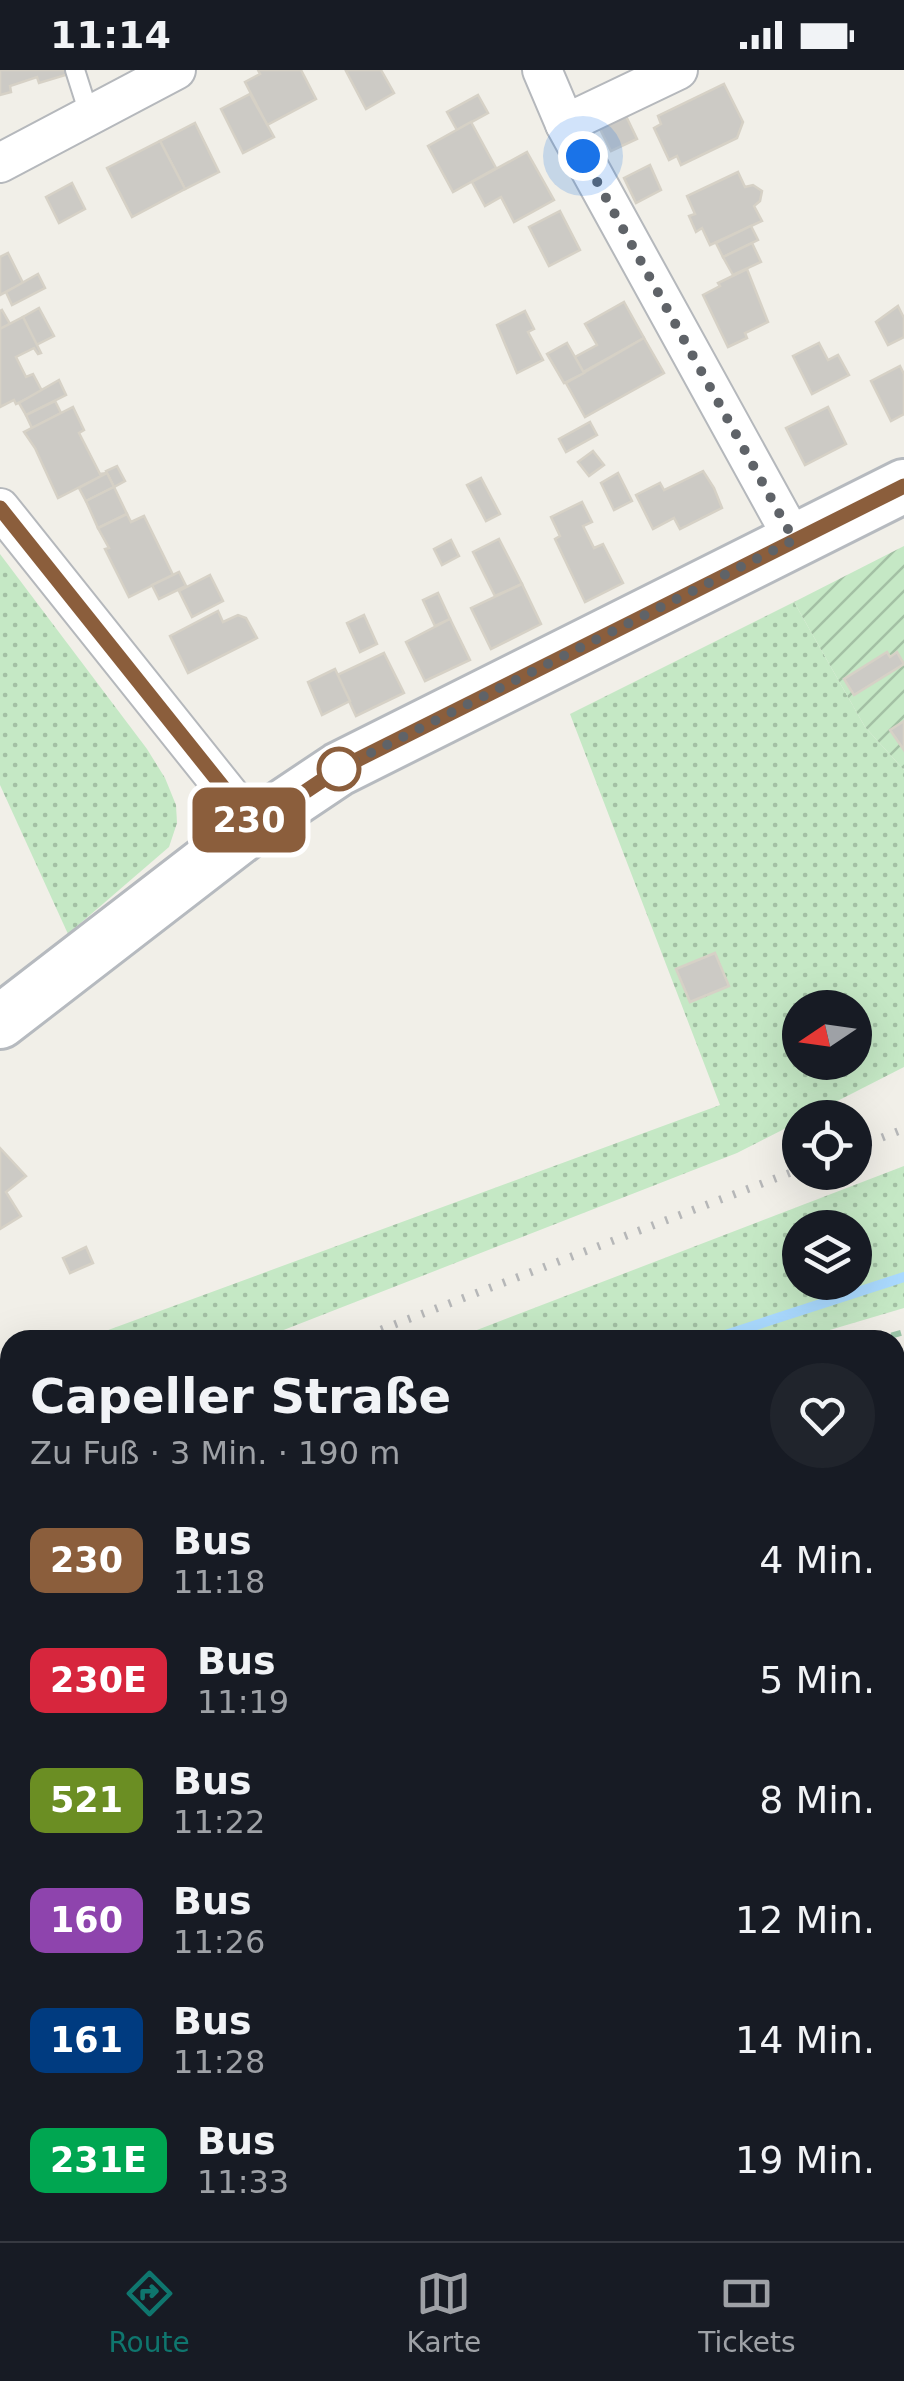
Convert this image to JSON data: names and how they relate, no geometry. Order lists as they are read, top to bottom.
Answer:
{
  "lines": ["bus line 230"],
  "north": "left",
  "page": {
    "status": "11:14",
    "on_map": "230",
    "heading": ["Capeller Straße", "Zu Fuß · 3 Min. · 190 m"],
    "list": [
      {
        "mark": "230",
        "name": "Bus",
        "note": "11:18",
        "value": "4 Min."
      },
      {
        "mark": "230E",
        "name": "Bus",
        "note": "11:19",
        "value": "5 Min."
      },
      {
        "mark": "521",
        "name": "Bus",
        "note": "11:22",
        "value": "8 Min."
      },
      {
        "mark": "160",
        "name": "Bus",
        "note": "11:26",
        "value": "12 Min."
      },
      {
        "mark": "161",
        "name": "Bus",
        "note": "11:28",
        "value": "14 Min."
      },
      {
        "mark": "231E",
        "name": "Bus",
        "note": "11:33",
        "value": "19 Min."
      }
    ],
    "tabs": ["Route", "Karte", "Tickets"]
  }
}
